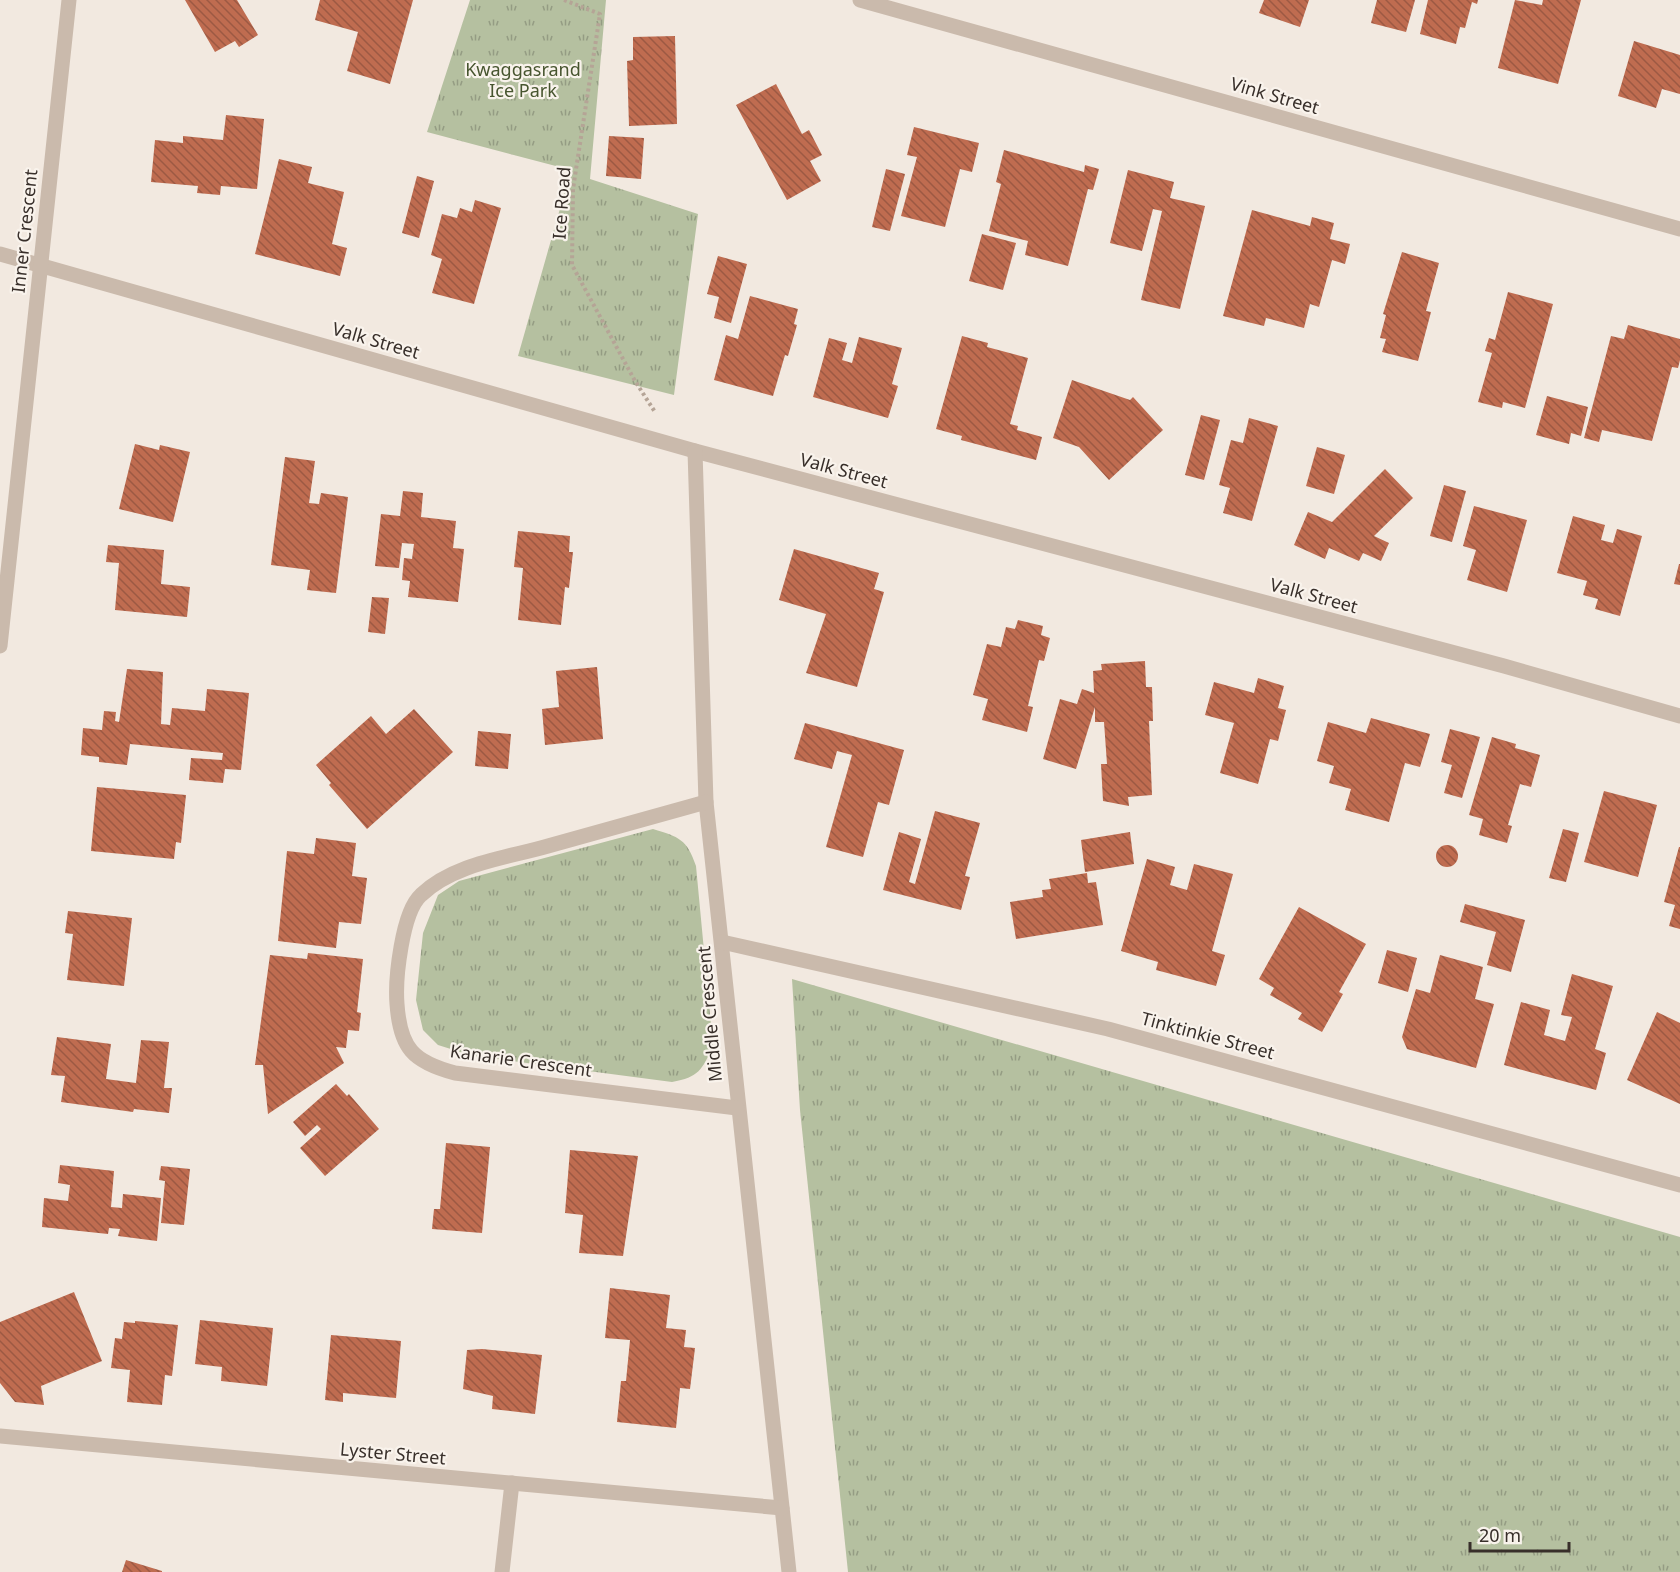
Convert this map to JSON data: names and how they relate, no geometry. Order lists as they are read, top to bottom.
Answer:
{
  "streets": {
    "street": [
      "Vink Street",
      "Inner Crescent",
      "Valk Street",
      "Middle Crescent",
      "Tinktinkie Street",
      "Kanarie Crescent",
      "Lyster Street"
    ],
    "path": ["Ice Road"]
  },
  "crossings": [
    ["Inner Crescent", "Valk Street"],
    ["Valk Street", "Middle Crescent"],
    ["Middle Crescent", "Tinktinkie Street"],
    ["Middle Crescent", "Kanarie Crescent"],
    ["Middle Crescent", "Lyster Street"]
  ],
  "parks": ["Kwaggasrand Ice Park"],
  "scale_bar": "20 m"
}
